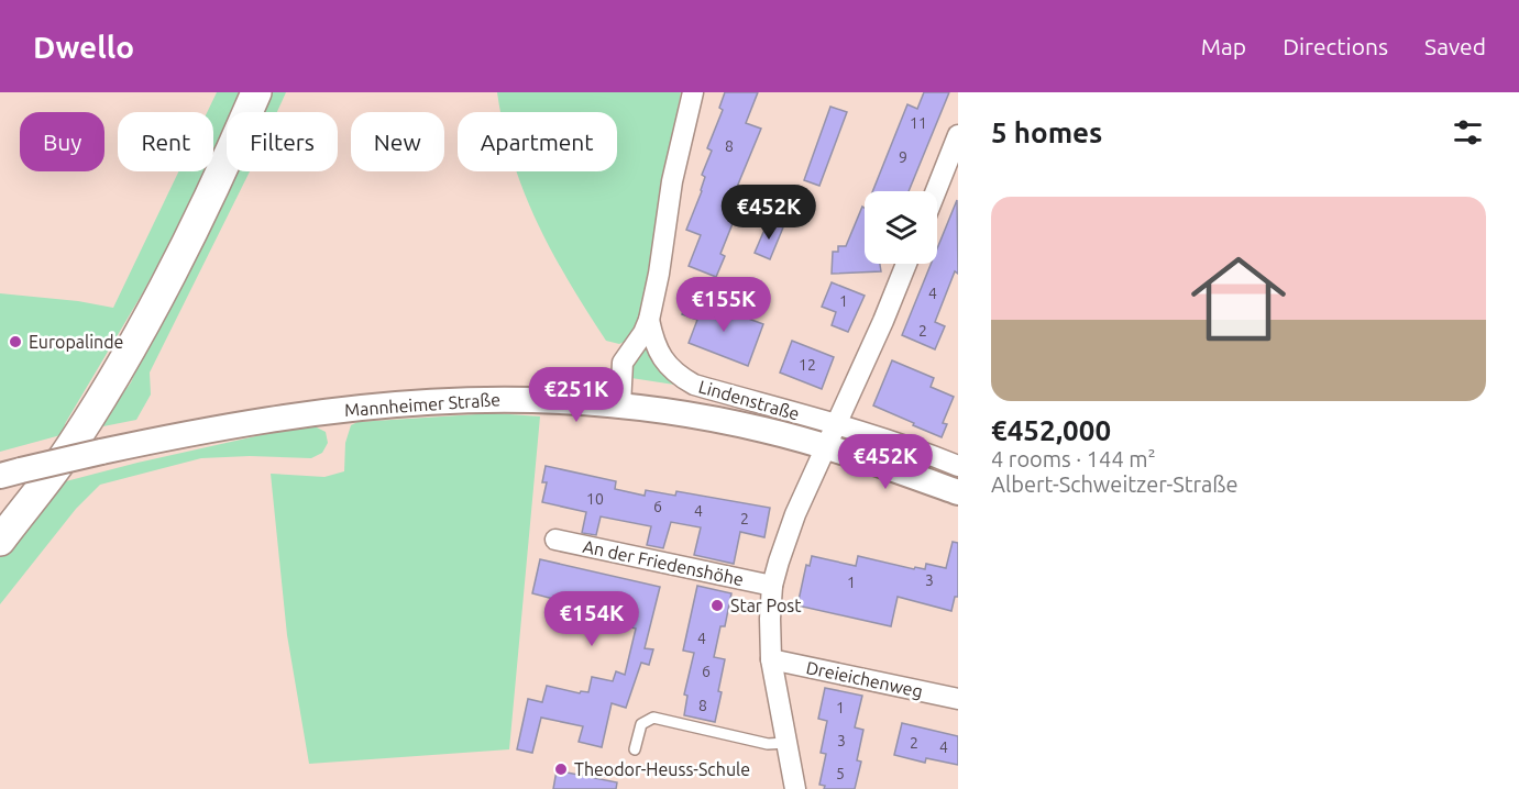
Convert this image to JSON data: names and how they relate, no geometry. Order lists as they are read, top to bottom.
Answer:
{
  "streets": {
    "street": [
      "Lindenstraße",
      "Mannheimer Straße",
      "An der Friedenshöhe",
      "Dreieichenweg"
    ]
  },
  "places": ["Europalinde", "Star Post", "Theodor-Heuss-Schule"],
  "house_numbers": [
    "11",
    "8",
    "9",
    "4",
    "1",
    "2",
    "12",
    "10",
    "6",
    "4",
    "2",
    "3",
    "1",
    "4",
    "6",
    "8",
    "1",
    "3",
    "2",
    "4",
    "5"
  ],
  "page": {
    "header": "Dwello",
    "nav": ["Map", "Directions", "Saved"],
    "heading": "5 homes",
    "chip": [
      "Buy",
      "Rent",
      "Filters",
      "New",
      "Apartment"
    ],
    "list": [
      {
        "name": "€452,000",
        "note": "4 rooms · 144 m² · Albert-Schweitzer-Straße"
      }
    ],
    "price": [
      "€452K",
      "€155K",
      "€251K",
      "€452K",
      "€154K"
    ]
  }
}
